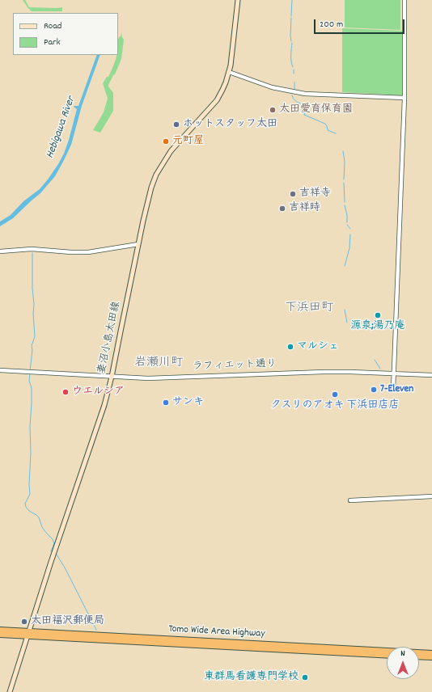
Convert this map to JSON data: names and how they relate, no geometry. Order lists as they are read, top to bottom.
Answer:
{
  "streets": {
    "highway": ["Tomo Wide Area Highway"],
    "main road": ["妻沼小島太田線"],
    "street": ["ラフィエット通り"]
  },
  "crossings": [
    ["妻沼小島太田線", "ラフィエット通り"],
    ["妻沼小島太田線", "Tomo Wide Area Highway"]
  ],
  "districts": ["下浜田町", "岩瀬川町"],
  "water": ["Hebigawa River"],
  "places": [
    "太田愛育保育園",
    "ホットスタッフ太田",
    "元町屋",
    "吉祥寺",
    "吉祥時",
    "源泉;湯乃庵",
    "マルシェ",
    "7-Eleven",
    "ウエルシア",
    "クスリのアオキ 下浜田店店",
    "サンキ",
    "太田福沢郵便局",
    "東群馬看護専門学校"
  ],
  "legend": ["Road", "Park"],
  "scale_bar": "200 m",
  "north": "top"
}
